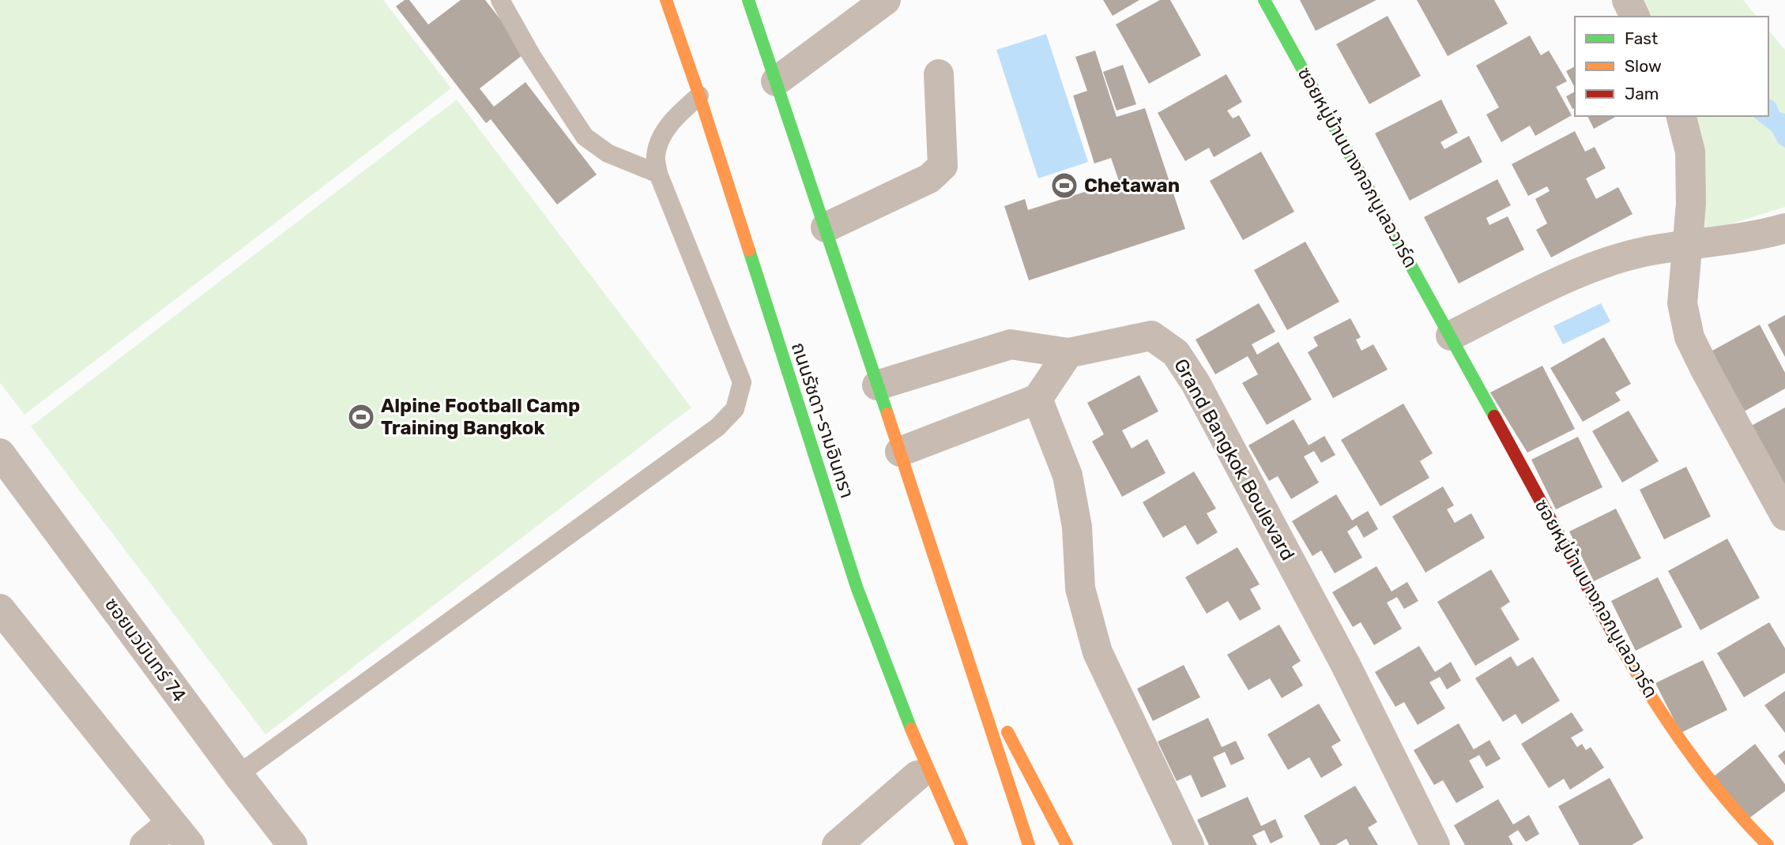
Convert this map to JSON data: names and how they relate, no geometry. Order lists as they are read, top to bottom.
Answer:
{
  "streets": {
    "main road": ["ซอยหมู่บ้านบางกอกบูเลอวาร์ด", "ถนนรัชดา-รามอินทรา"],
    "street": ["Grand Bangkok Boulevard", "ซอยนวมินทร์ 74"]
  },
  "places": {
    "sports": ["Chetawan", "Alpine Football Camp Training Bangkok"]
  },
  "legend": ["Fast", "Slow", "Jam"]
}
